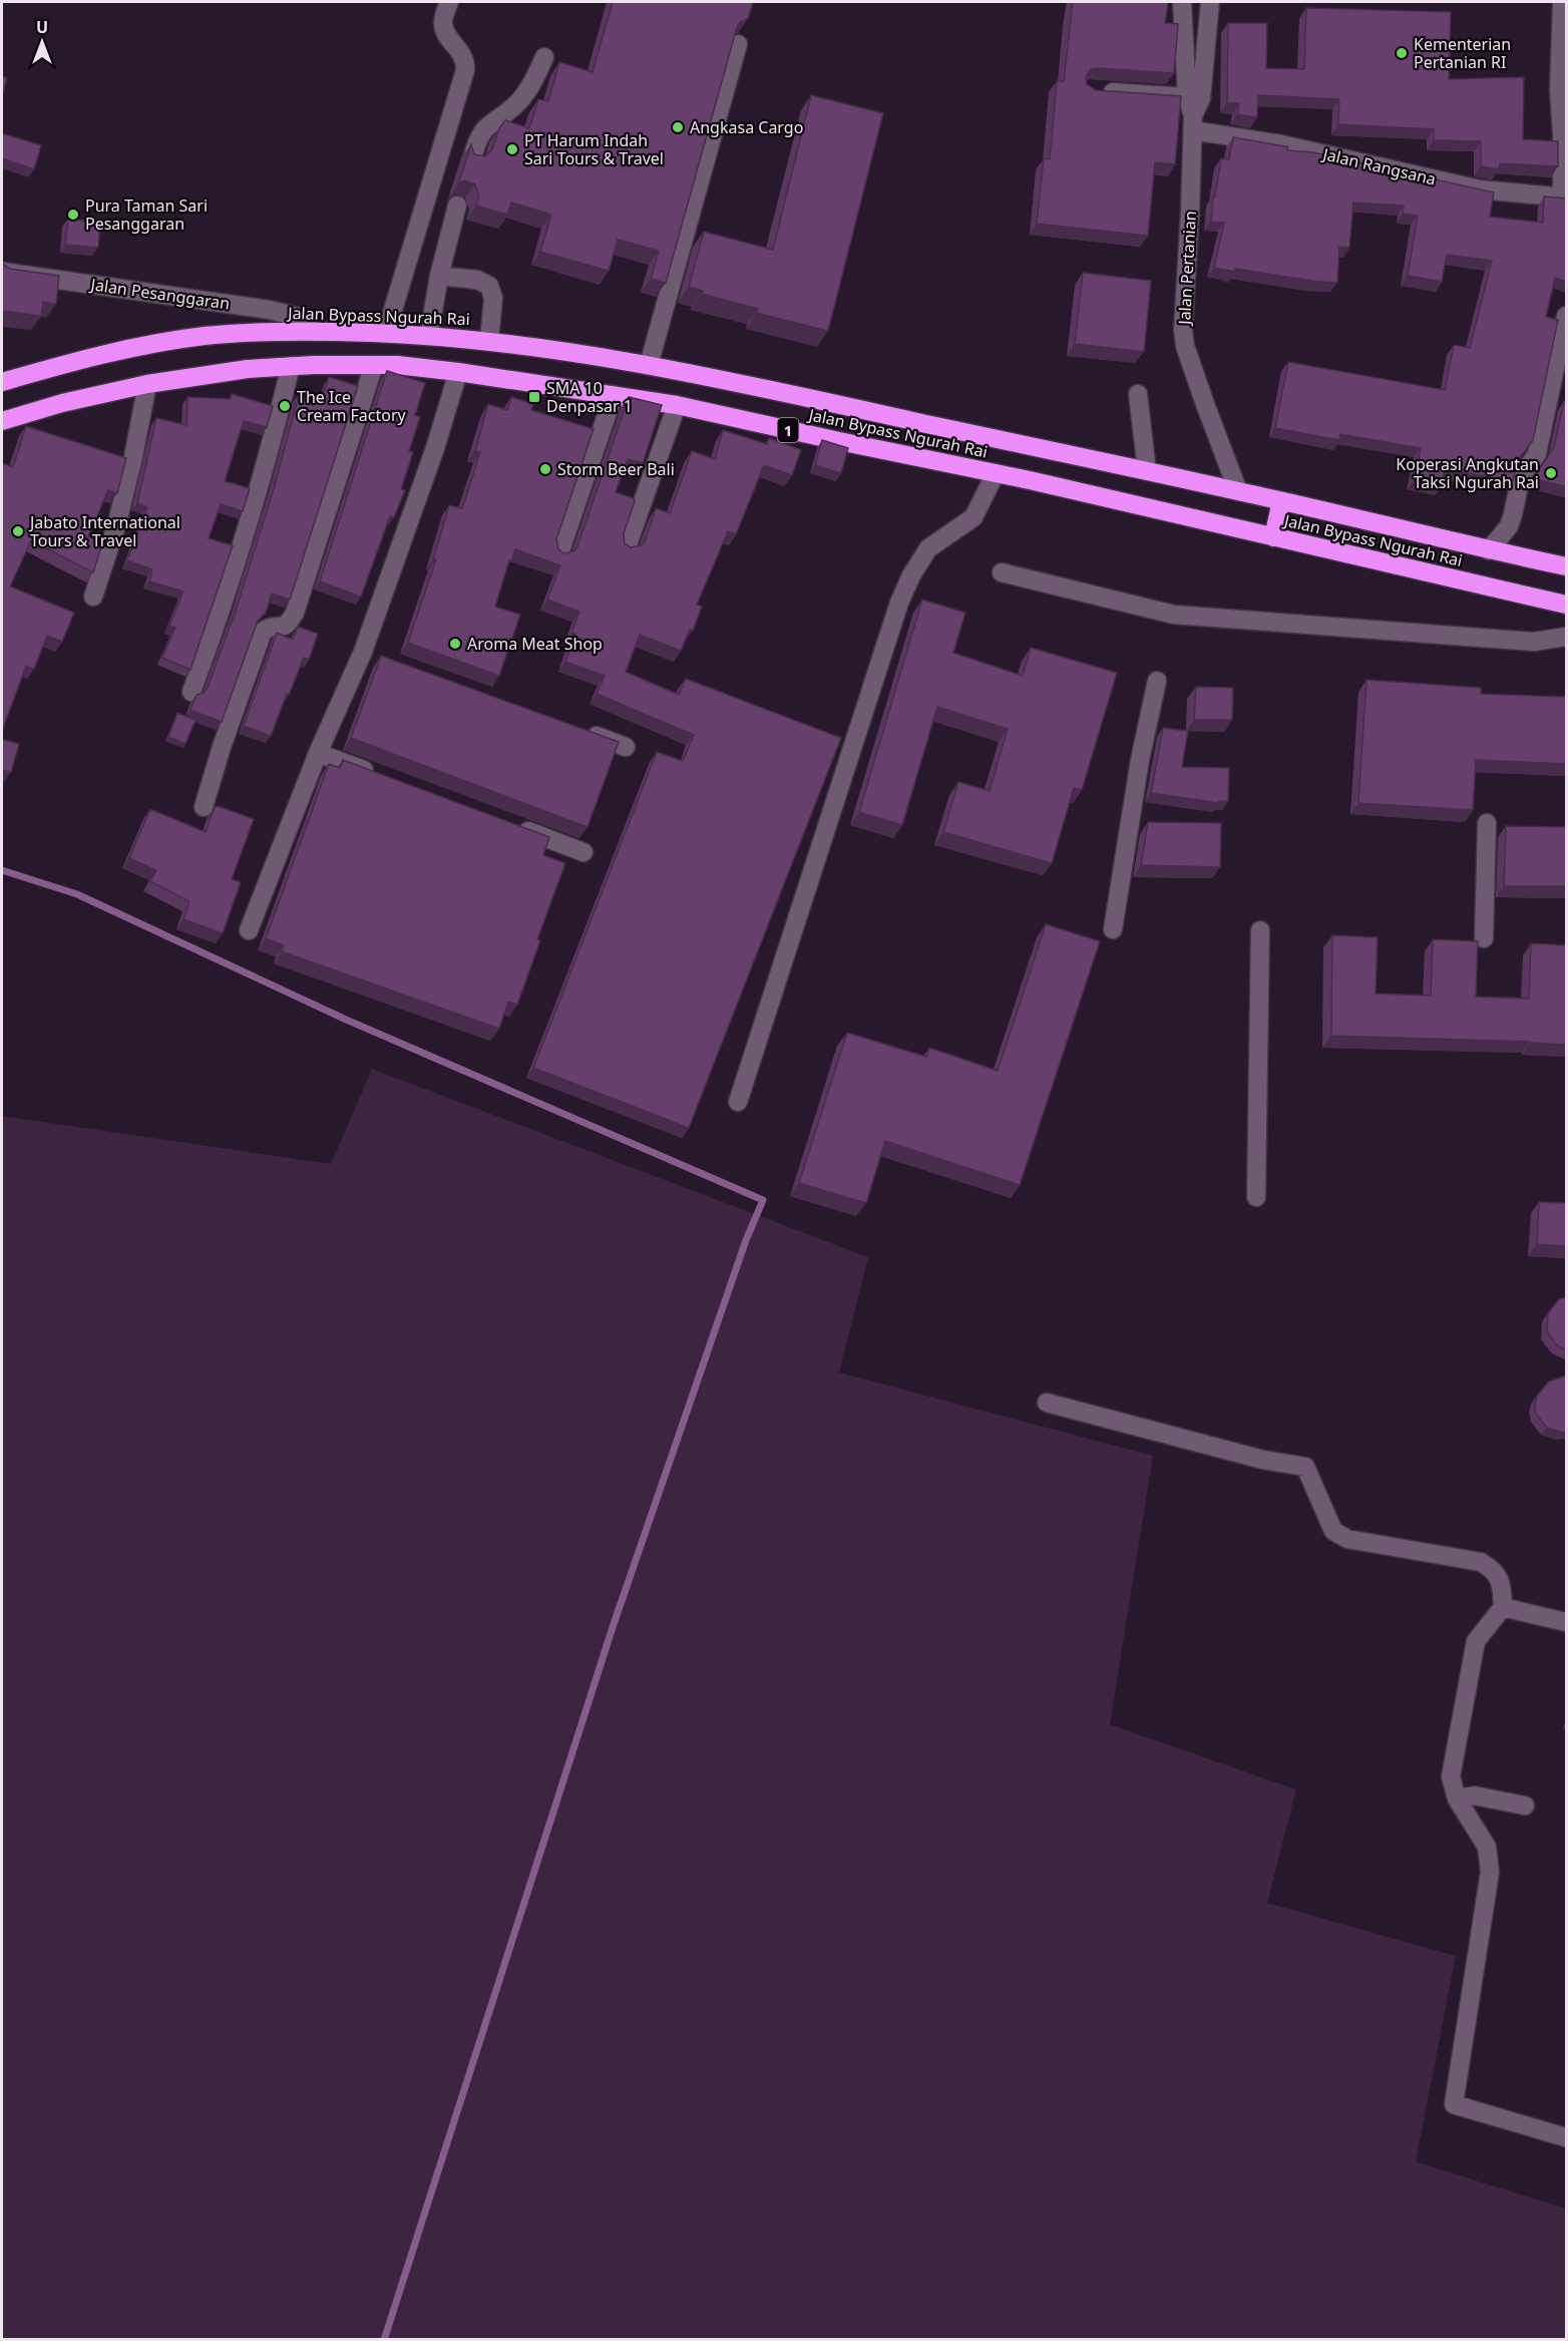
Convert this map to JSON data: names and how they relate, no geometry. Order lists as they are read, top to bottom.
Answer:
{
  "streets": {
    "highway": ["Jalan Bypass Ngurah Rai", "1"],
    "street": ["Jalan Rangsana", "Jalan Pertanian", "Jalan Pesanggaran"]
  },
  "crossings": [
    ["Jalan Rangsana", "Jalan Pertanian"],
    ["Jalan Pertanian", "Jalan Bypass Ngurah Rai"],
    ["Jalan Pesanggaran", "Jalan Bypass Ngurah Rai"]
  ],
  "places": {
    "other": [
      "Kementerian Pertanian RI",
      "Angkasa Cargo",
      "PT Harum Indah Sari Tours & Travel",
      "Pura Taman Sari Pesanggaran",
      "The Ice Cream Factory",
      "Storm Beer Bali",
      "Koperasi Angkutan Taksi Ngurah Rai",
      "Jabato International Tours & Travel",
      "Aroma Meat Shop"
    ],
    "transit": ["SMA 10 Denpasar 1"]
  },
  "north": "top"
}
